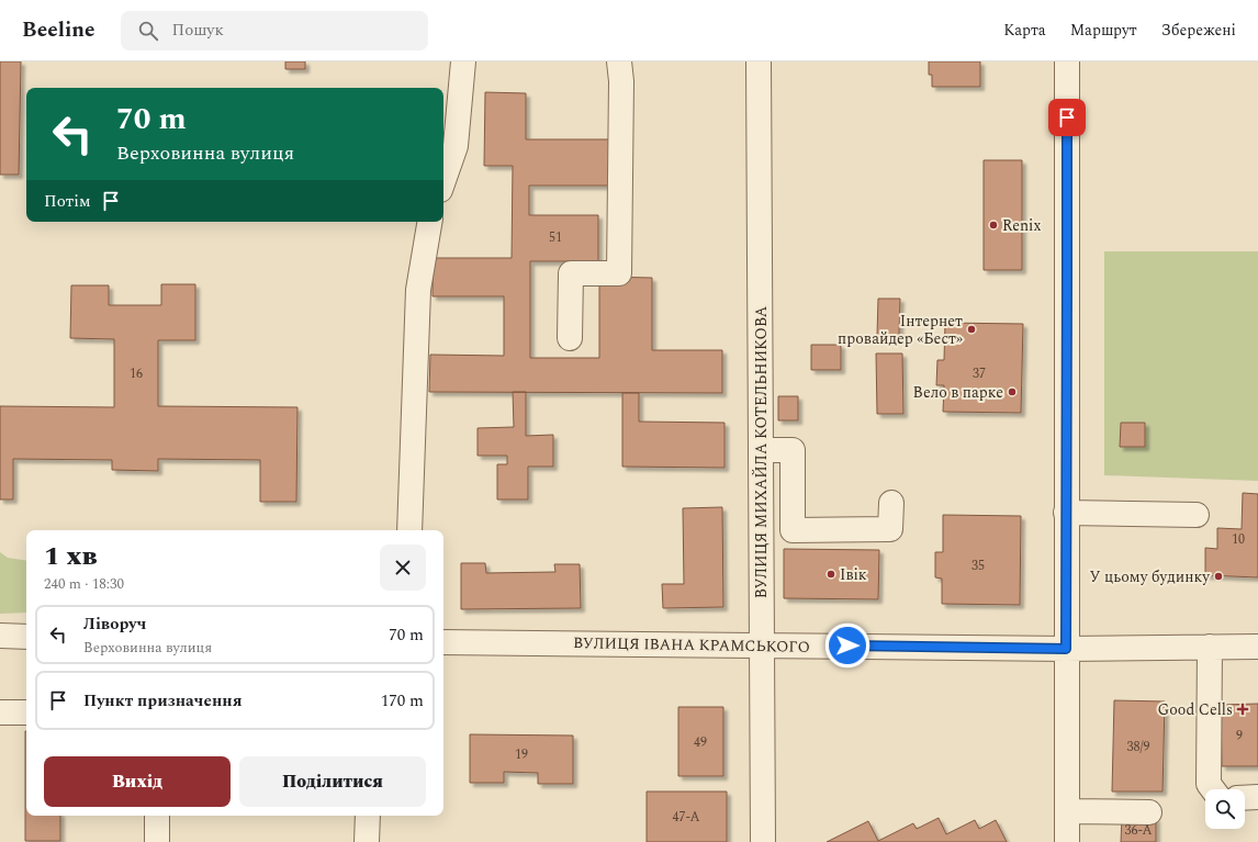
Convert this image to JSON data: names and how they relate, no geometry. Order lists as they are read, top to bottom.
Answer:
{
  "streets": {
    "street": ["ВУЛИЦЯ МИХАЙЛА КОТЕЛЬНИКОВА", "ВУЛИЦЯ ІВАНА КРАМСЬКОГО"]
  },
  "crossings": [
    ["ВУЛИЦЯ МИХАЙЛА КОТЕЛЬНИКОВА", "ВУЛИЦЯ ІВАНА КРАМСЬКОГО"]
  ],
  "places": {
    "other": [
      "Renix",
      "Інтернет провайдер «Бест»",
      "Вело в парке",
      "Івік",
      "У цьому будинку"
    ],
    "health": ["Good Cells"]
  },
  "house_numbers": [
    "51",
    "16",
    "37",
    "10",
    "35",
    "9",
    "49",
    "38/9",
    "19",
    "47-А",
    "36-А"
  ],
  "page": {
    "header": "Beeline",
    "search": "Пошук",
    "nav": ["Карта", "Маршрут", "Збережені"],
    "turn": ["70 m", "Верховинна вулиця"],
    "then": "Потім",
    "heading": ["1 хв", "240 m · 18:30"],
    "list": [
      {
        "name": "Ліворуч",
        "note": "Верховинна вулиця",
        "value": "70 m"
      },
      {
        "name": "Пункт призначення",
        "value": "170 m"
      }
    ],
    "buttons": ["Вихід", "Поділитися"]
  }
}
